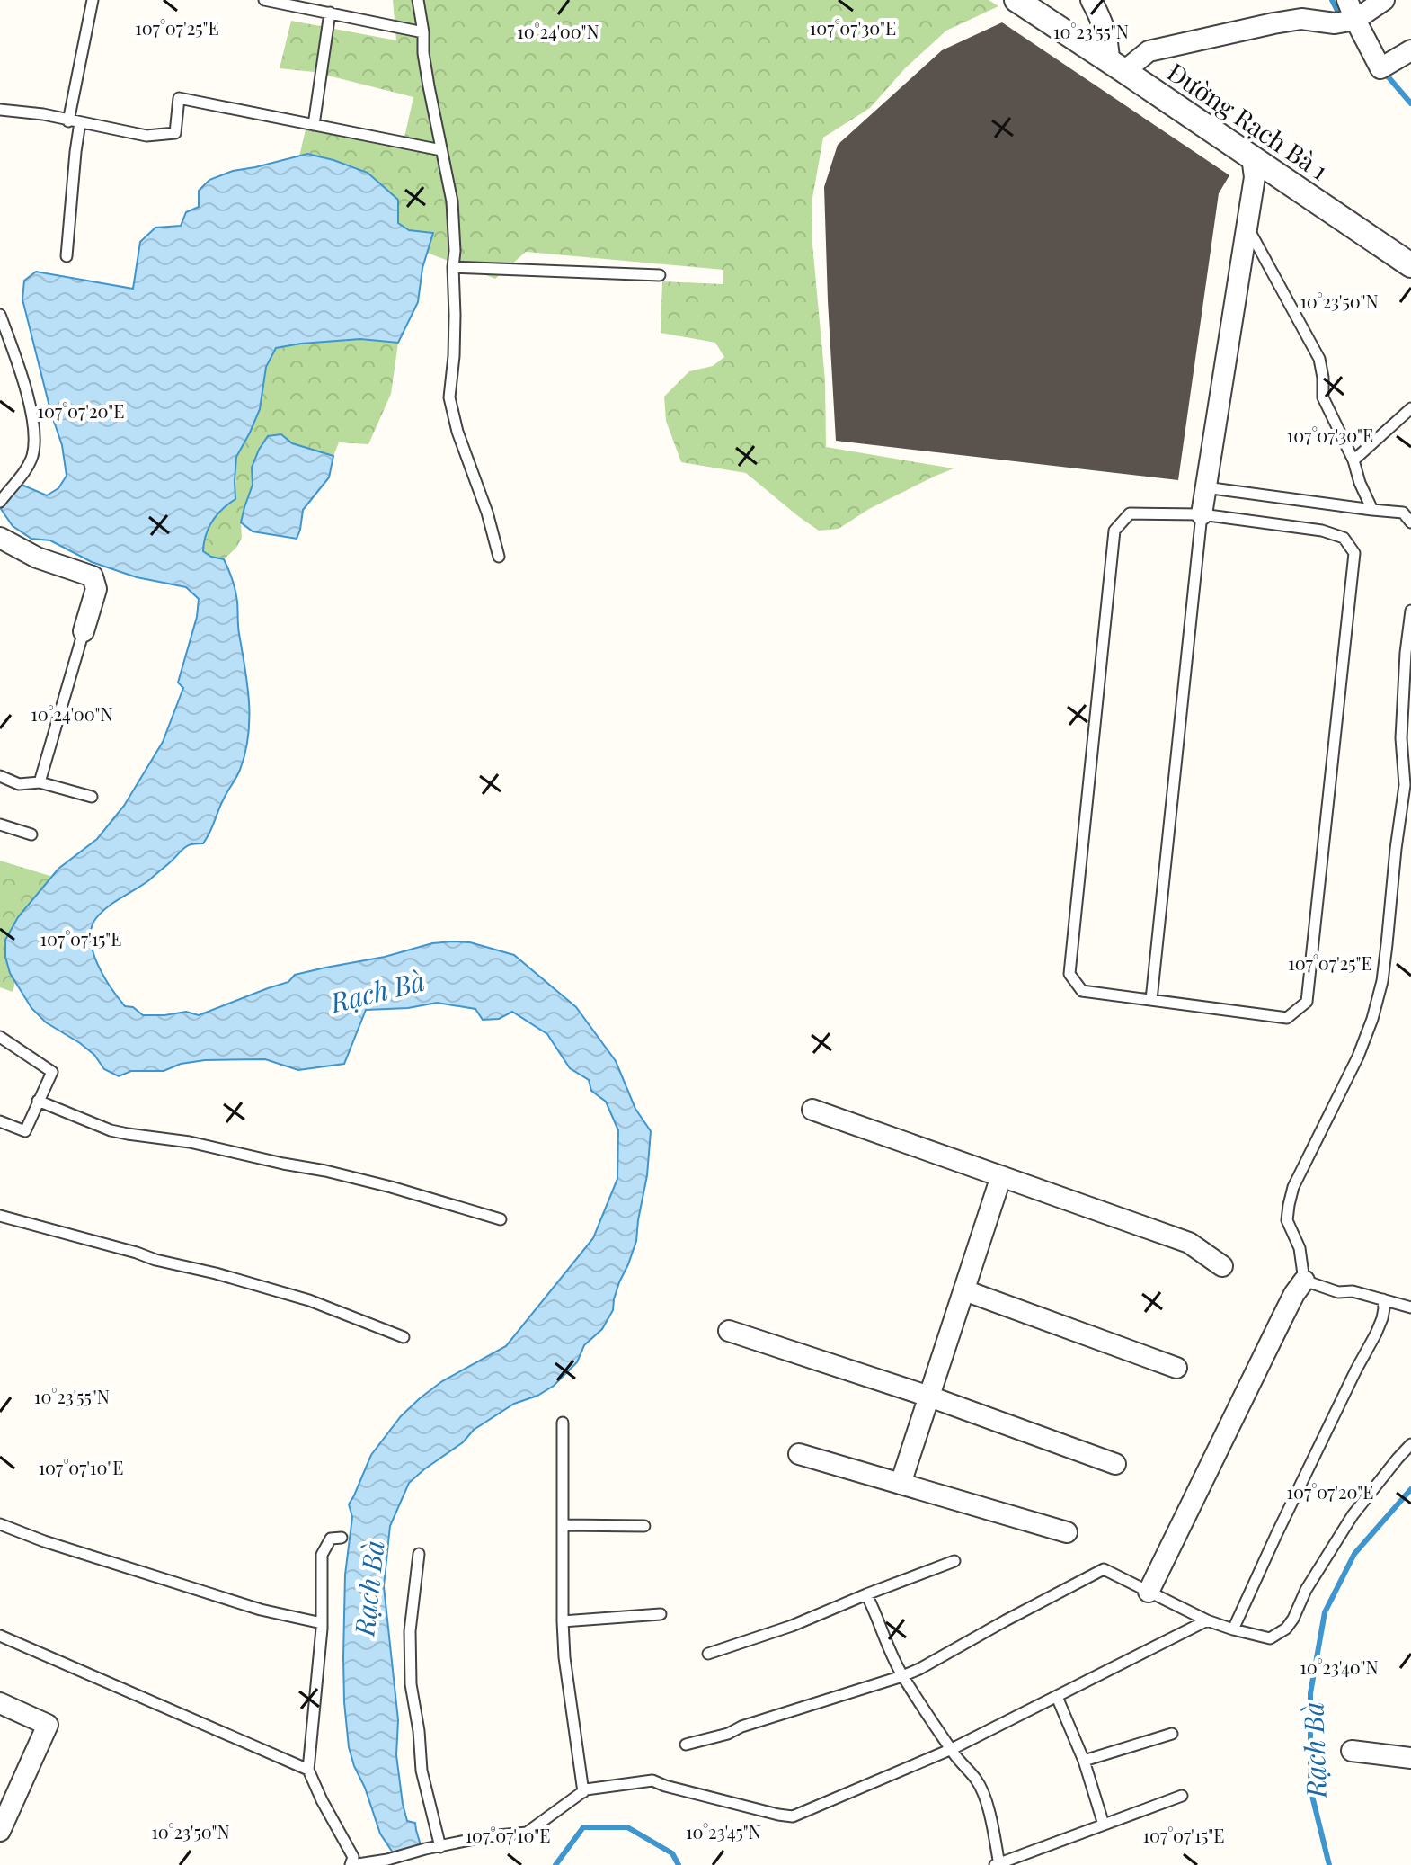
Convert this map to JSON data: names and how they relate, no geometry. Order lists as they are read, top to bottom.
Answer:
{
  "streets": {
    "street": ["Đường Rạch Bà 1"]
  },
  "water": ["Rạch Bà"],
  "coordinates": [
    "107°07'25\"E",
    "107°07'30\"E",
    "10°24'00\"N",
    "10°23'55\"N",
    "10°23'50\"N",
    "107°07'20\"E",
    "107°07'15\"E",
    "107°07'10\"E",
    "10°23'40\"N",
    "10°23'45\"N"
  ]
}
